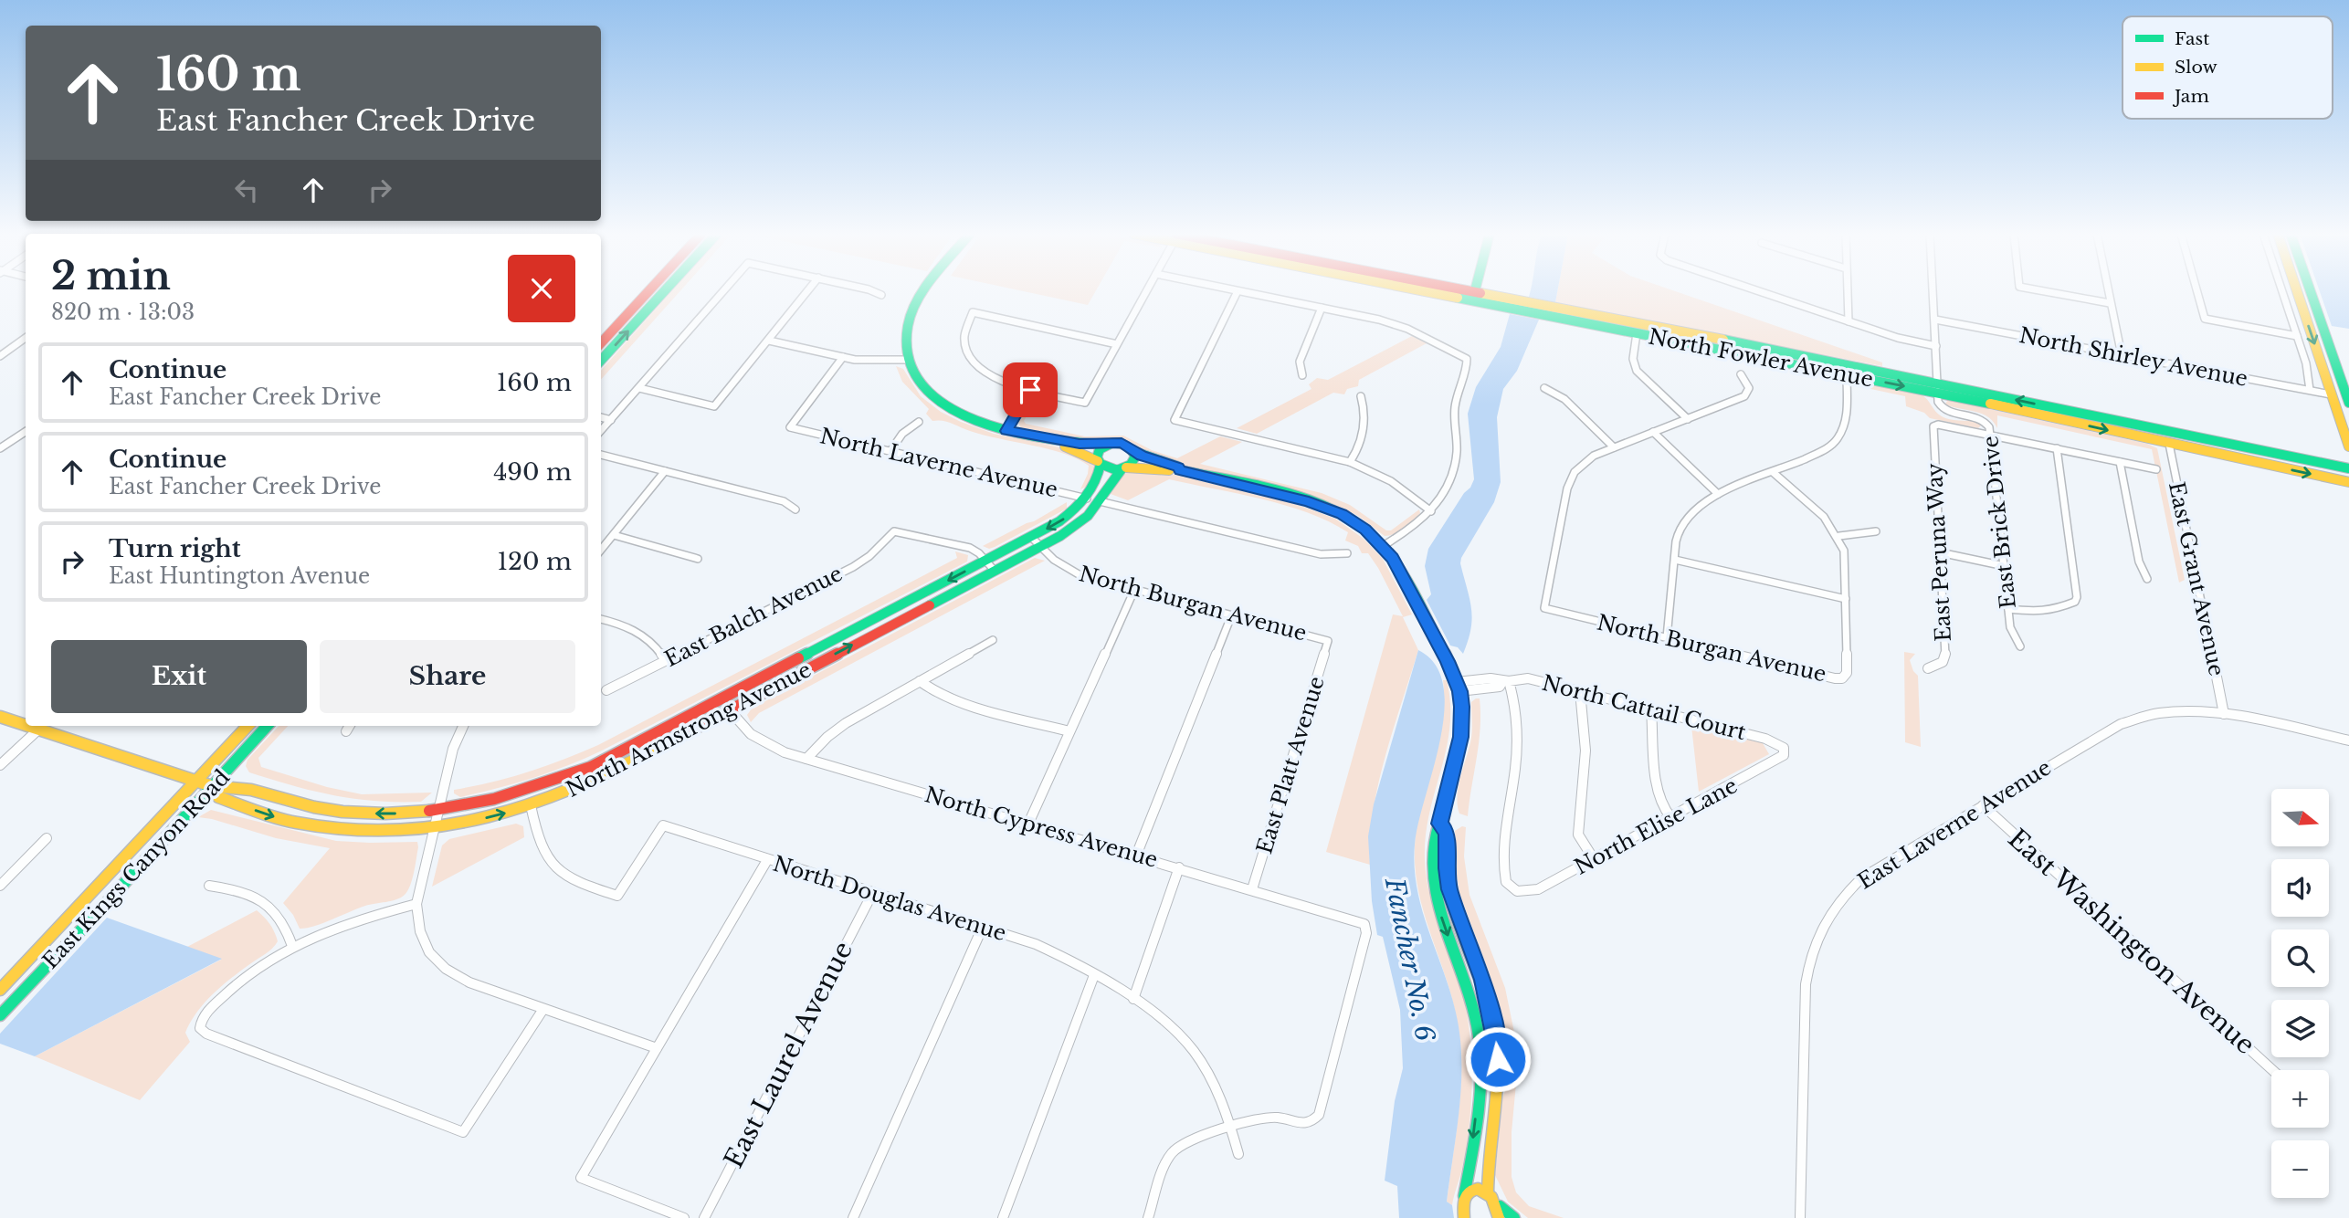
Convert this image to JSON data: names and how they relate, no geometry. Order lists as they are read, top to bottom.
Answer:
{
  "streets": {
    "street": [
      "North Shirley Avenue",
      "North Fowler Avenue",
      "North Laverne Avenue",
      "East Brick Drive",
      "East Peruna Way",
      "East Grant Avenue",
      "North Burgan Avenue",
      "East Balch Avenue",
      "North Cattail Court",
      "North Armstrong Avenue",
      "East Platt Avenue",
      "East Laverne Avenue",
      "North Elise Lane",
      "North Cypress Avenue",
      "East Kings Canyon Road",
      "North Douglas Avenue",
      "East Washington Avenue",
      "East Laurel Avenue"
    ]
  },
  "crossings": [
    ["North Fowler Avenue", "East Brick Drive"],
    ["North Fowler Avenue", "East Grant Avenue"],
    ["North Laverne Avenue", "North Armstrong Avenue"],
    ["East Brick Drive", "East Peruna Way"],
    ["East Grant Avenue", "East Laverne Avenue"],
    ["North Burgan Avenue", "North Armstrong Avenue"],
    ["North Burgan Avenue", "East Platt Avenue"],
    ["East Balch Avenue", "North Armstrong Avenue"],
    ["North Cattail Court", "North Elise Lane"],
    ["North Armstrong Avenue", "North Cypress Avenue"],
    ["North Armstrong Avenue", "East Kings Canyon Road"],
    ["North Armstrong Avenue", "North Douglas Avenue"],
    ["East Platt Avenue", "North Cypress Avenue"],
    ["East Laverne Avenue", "East Washington Avenue"],
    ["North Cypress Avenue", "North Douglas Avenue"],
    ["North Douglas Avenue", "East Laurel Avenue"]
  ],
  "water": ["Fancher No. 6"],
  "legend": ["Fast", "Slow", "Jam"],
  "north": "right",
  "page": {
    "turn": ["160 m", "East Fancher Creek Drive"],
    "heading": ["2 min", "820 m · 13:03"],
    "list": [
      {
        "name": "Continue",
        "note": "East Fancher Creek Drive",
        "value": "160 m"
      },
      {
        "name": "Continue",
        "note": "East Fancher Creek Drive",
        "value": "490 m"
      },
      {
        "name": "Turn right",
        "note": "East Huntington Avenue",
        "value": "120 m"
      }
    ],
    "buttons": ["Exit", "Share"],
    "map_buttons": ["+", "−"]
  }
}
